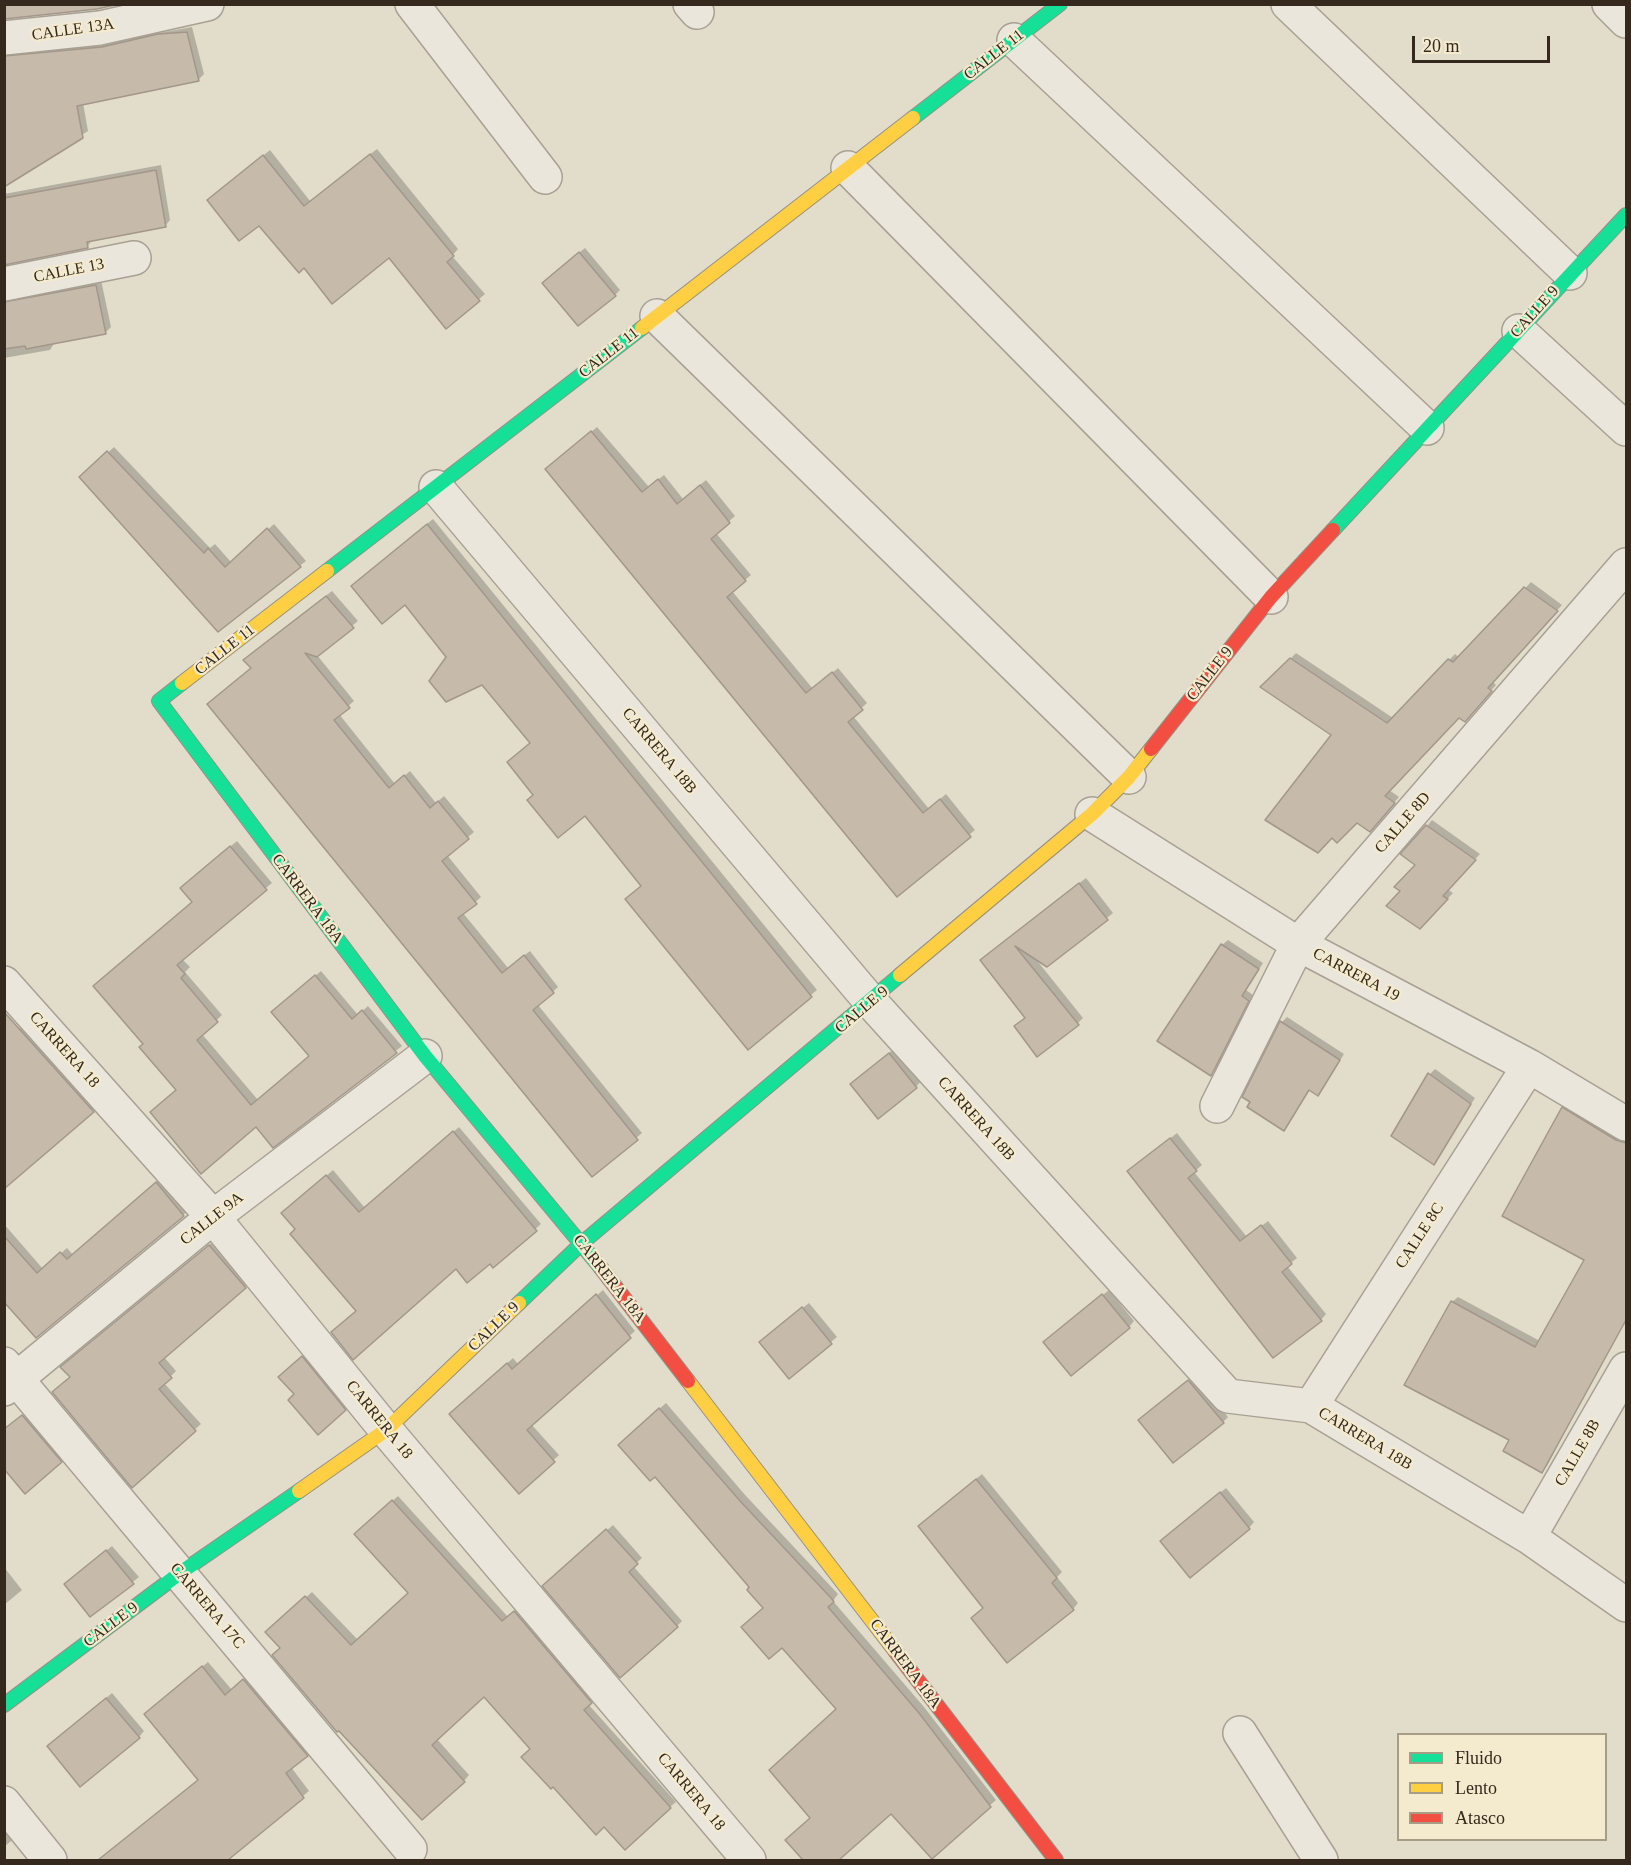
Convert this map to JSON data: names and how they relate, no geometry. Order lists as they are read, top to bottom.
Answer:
{
  "streets": {
    "street": [
      "CALLE 13A",
      "CALLE 11",
      "CALLE 13",
      "CALLE 9",
      "CARRERA 18B",
      "CALLE 8D",
      "CARRERA 18A",
      "CARRERA 19",
      "CARRERA 18",
      "CALLE 9A",
      "CALLE 8C",
      "CALLE 8B",
      "CARRERA 17C"
    ]
  },
  "crossings": [
    ["CALLE 11", "CARRERA 18B"],
    ["CALLE 11", "CARRERA 18A"],
    ["CALLE 9", "CARRERA 18B"],
    ["CALLE 9", "CARRERA 18A"],
    ["CALLE 9", "CARRERA 19"],
    ["CALLE 9", "CARRERA 18"],
    ["CALLE 9", "CARRERA 17C"],
    ["CARRERA 18B", "CALLE 8C"],
    ["CARRERA 18B", "CALLE 8B"],
    ["CALLE 8D", "CARRERA 19"],
    ["CARRERA 18A", "CALLE 9A"],
    ["CARRERA 19", "CALLE 8C"],
    ["CARRERA 18", "CALLE 9A"],
    ["CALLE 9A", "CARRERA 17C"]
  ],
  "legend": ["Fluido", "Lento", "Atasco"],
  "scale_bar": "20 m"
}
